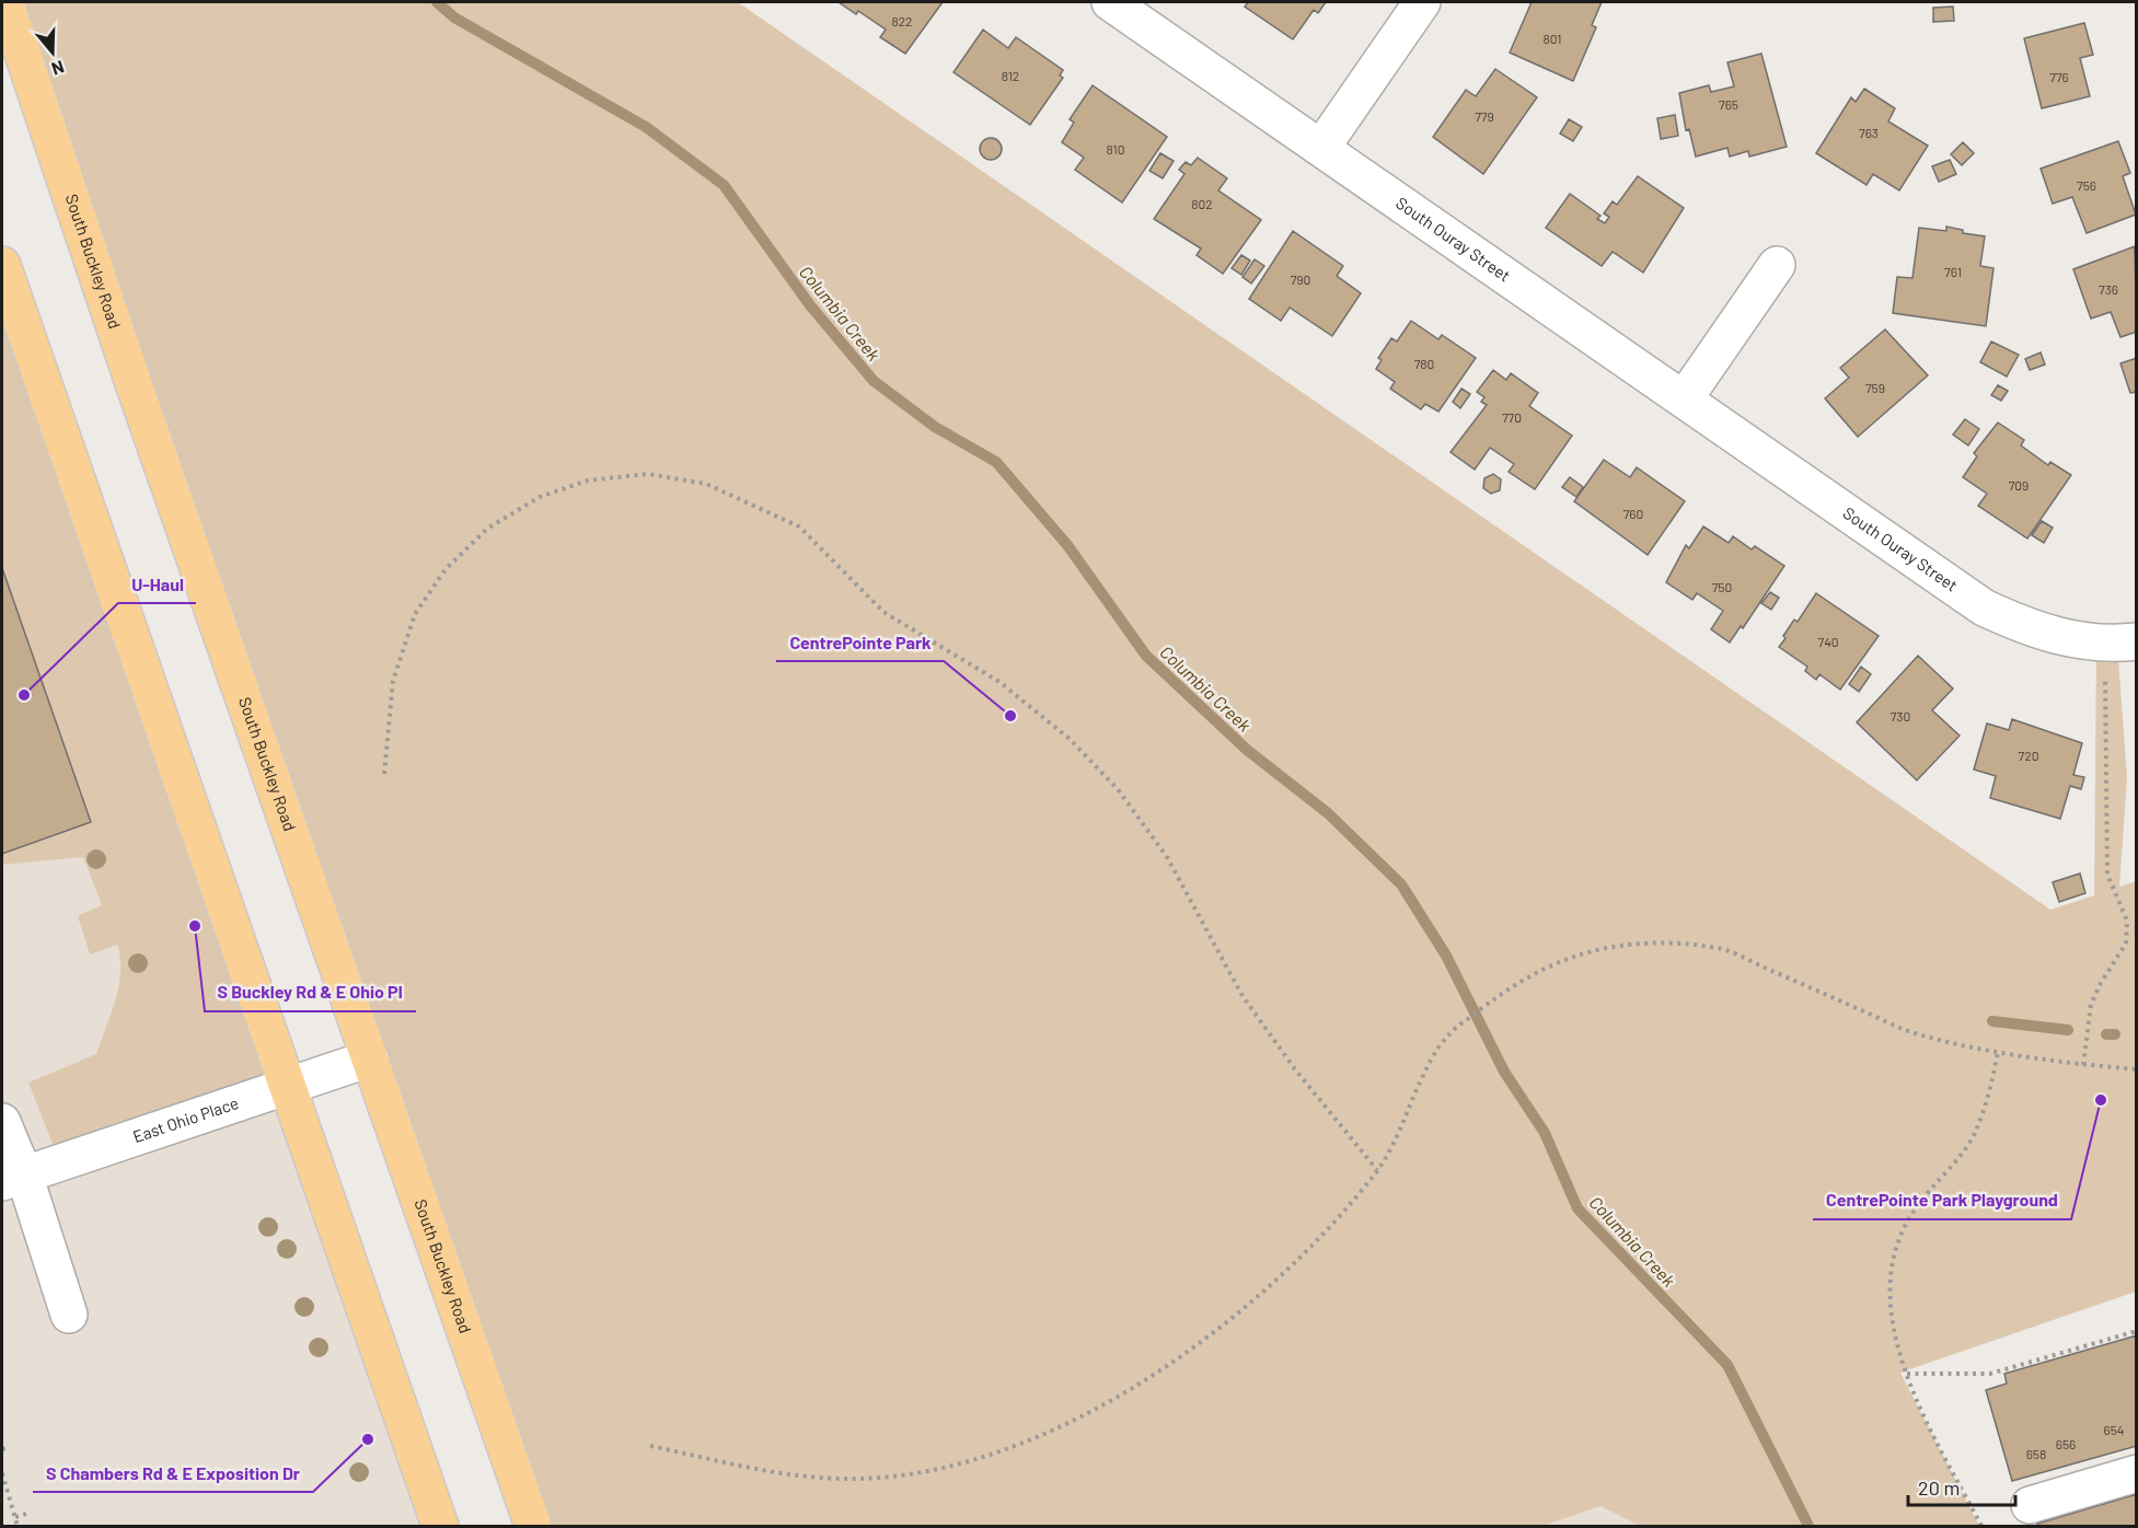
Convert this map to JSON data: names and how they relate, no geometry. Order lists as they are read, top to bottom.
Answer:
{
  "streets": {
    "main road": ["South Buckley Road"],
    "street": ["South Ouray Street", "East Ohio Place"]
  },
  "crossings": [
    ["South Buckley Road", "East Ohio Place"]
  ],
  "water": ["Columbia Creek"],
  "places": [
    "U-Haul",
    "CentrePointe Park",
    "S Buckley Rd & E Ohio Pl",
    "CentrePointe Park Playground",
    "S Chambers Rd & E Exposition Dr"
  ],
  "house_numbers": [
    "822",
    "801",
    "812",
    "776",
    "765",
    "779",
    "763",
    "810",
    "756",
    "802",
    "761",
    "790",
    "736",
    "780",
    "759",
    "770",
    "709",
    "760",
    "750",
    "740",
    "730",
    "720",
    "654",
    "656",
    "658"
  ],
  "scale_bar": "20 m",
  "north": "bottom"
}
